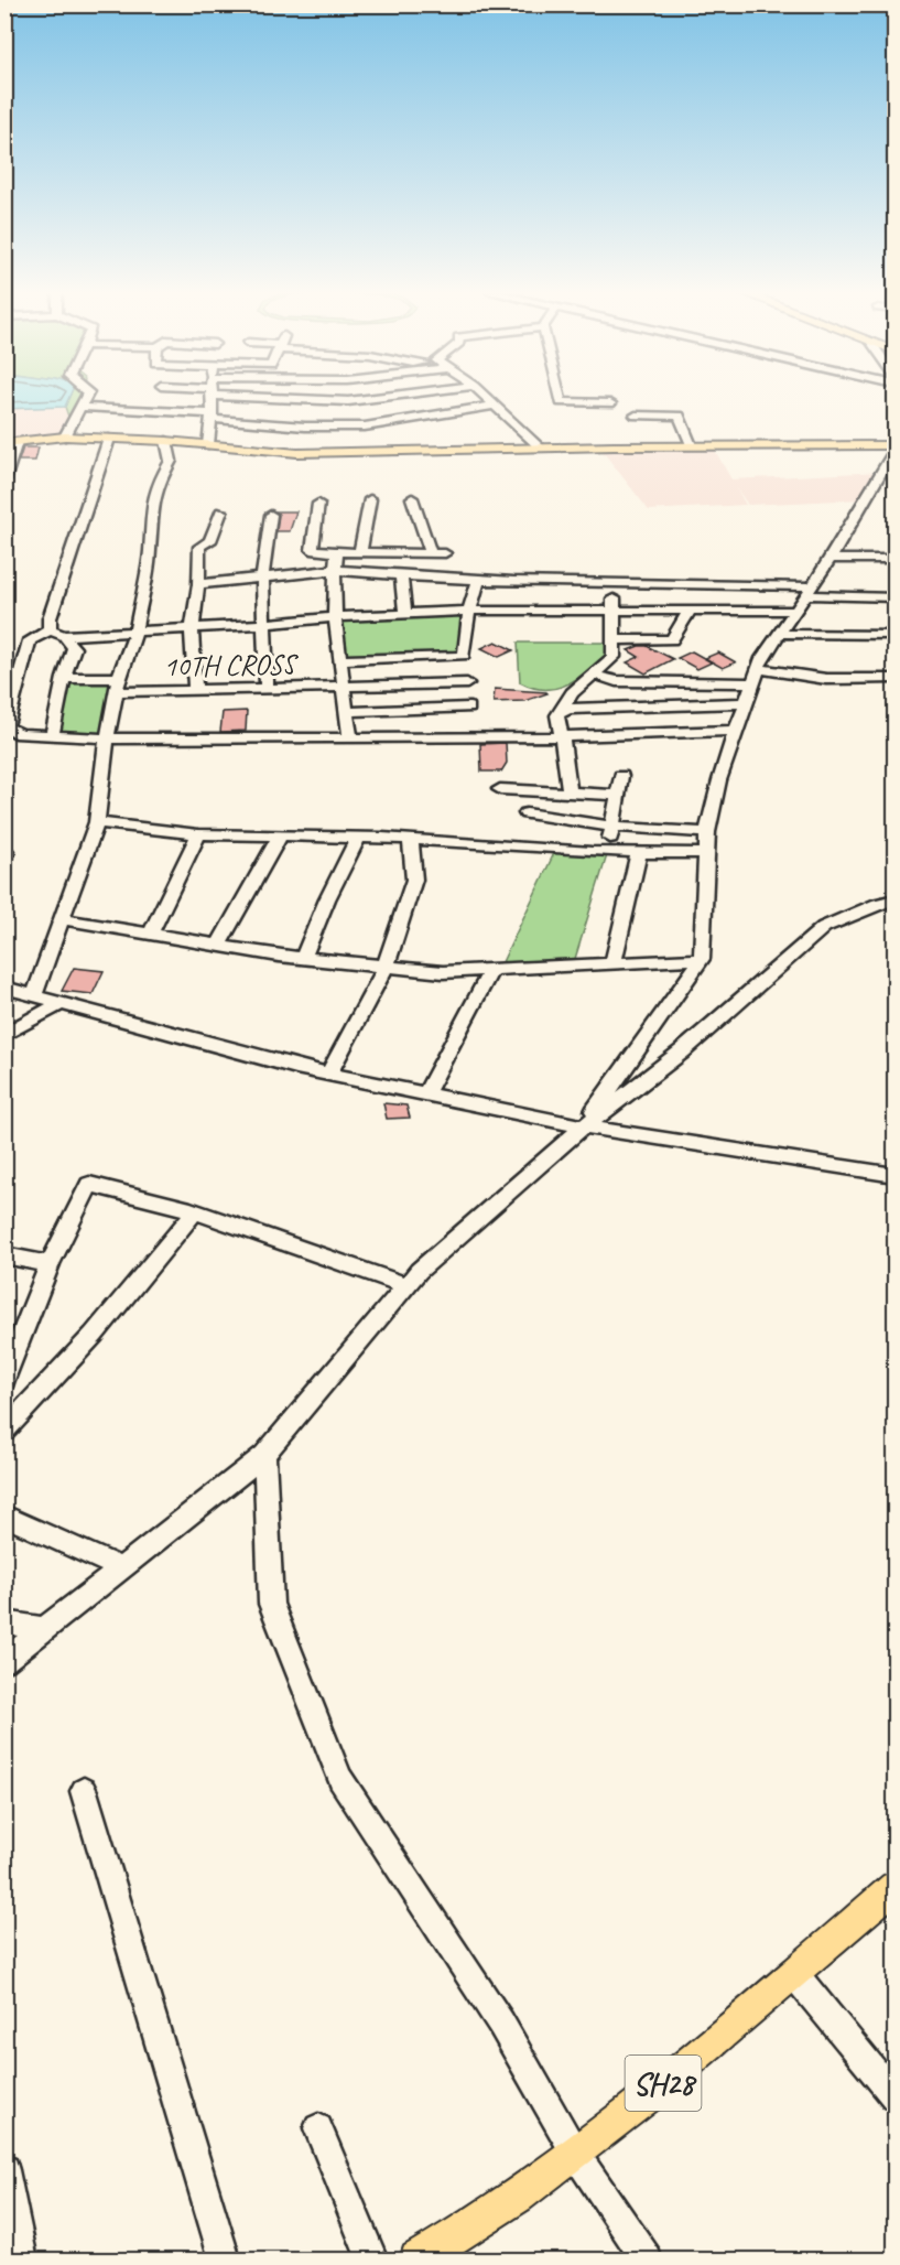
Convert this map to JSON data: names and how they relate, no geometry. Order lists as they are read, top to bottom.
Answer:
{
  "streets": {
    "main road": ["SH28"],
    "street": ["10TH CROSS"]
  }
}
